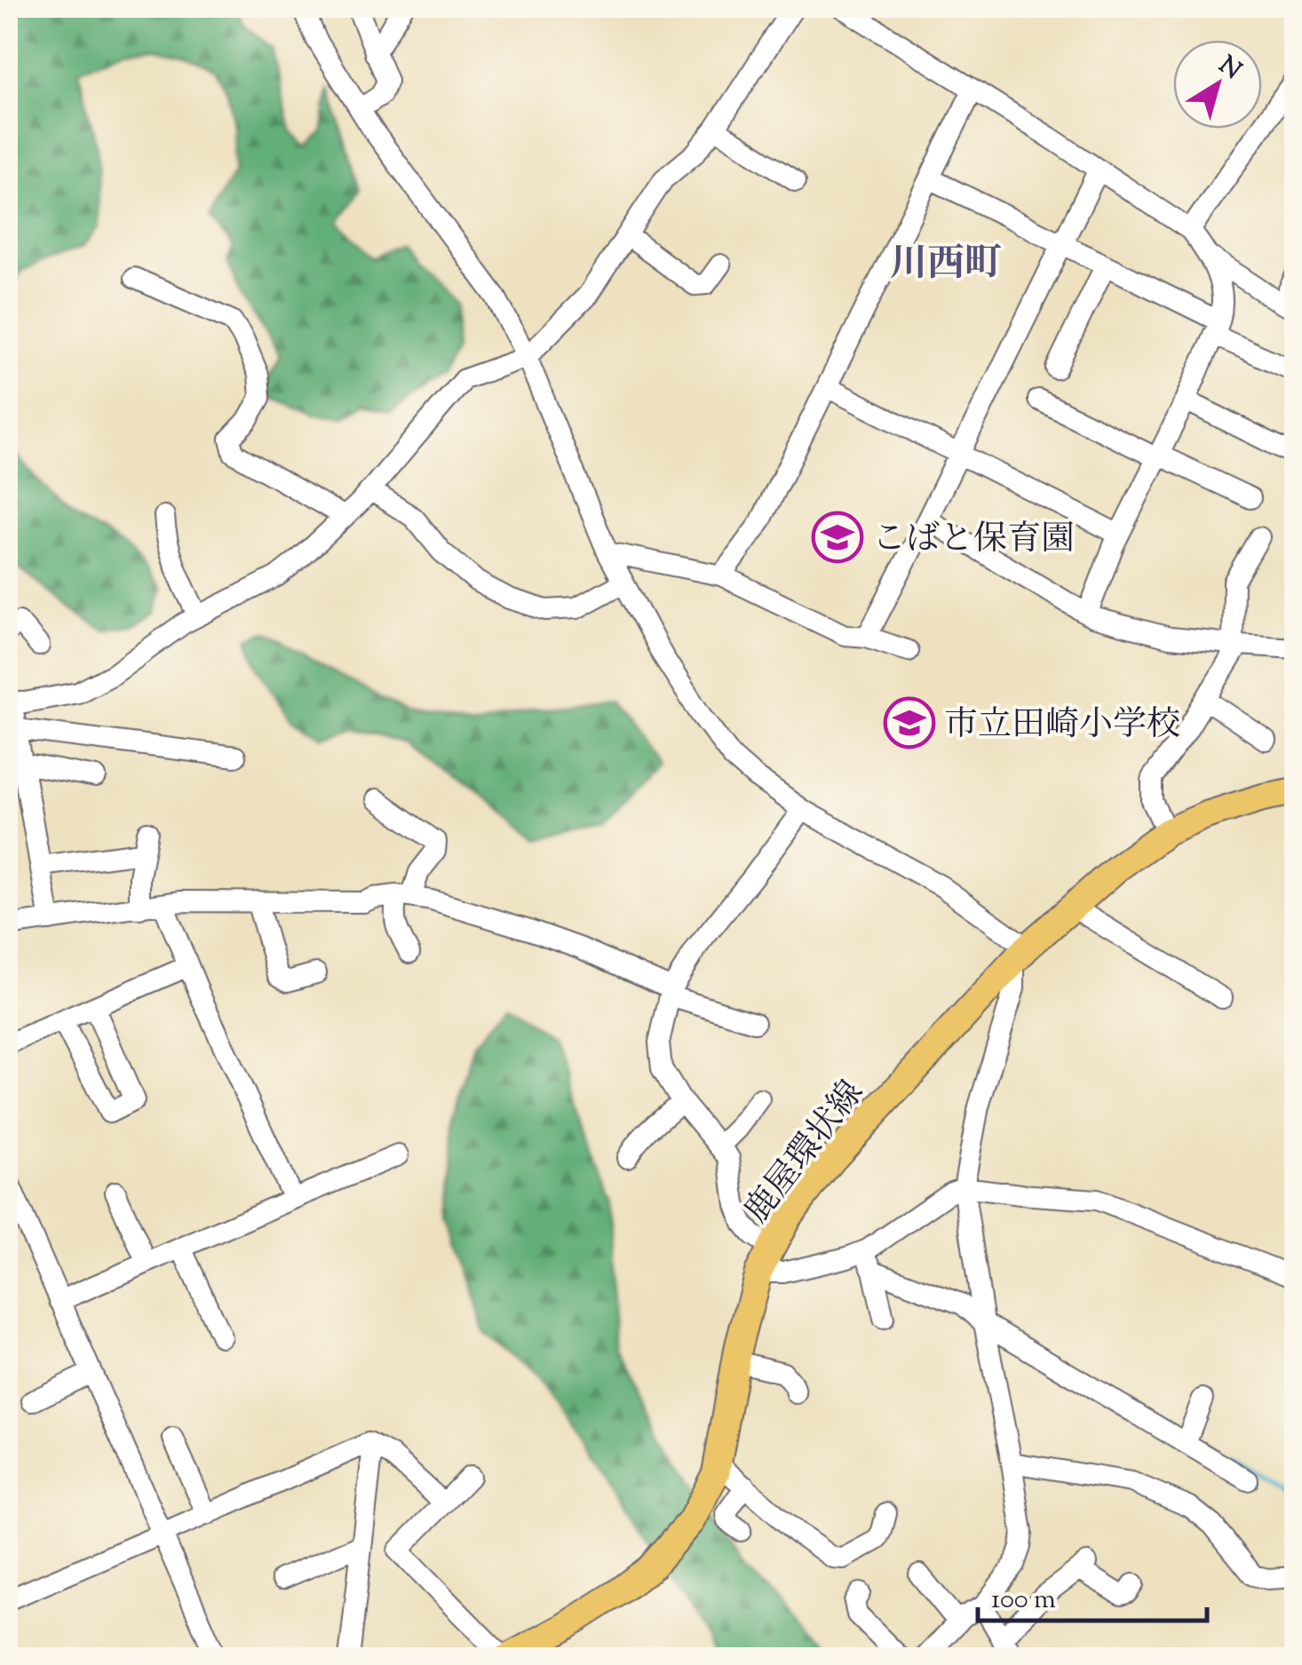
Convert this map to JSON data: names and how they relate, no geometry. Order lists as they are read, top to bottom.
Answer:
{
  "streets": {
    "main road": ["鹿屋環状線"]
  },
  "districts": ["川西町"],
  "places": {
    "school or university": ["こばと保育園", "市立田崎小学校"]
  },
  "scale_bar": "100 m",
  "north": "top right"
}
